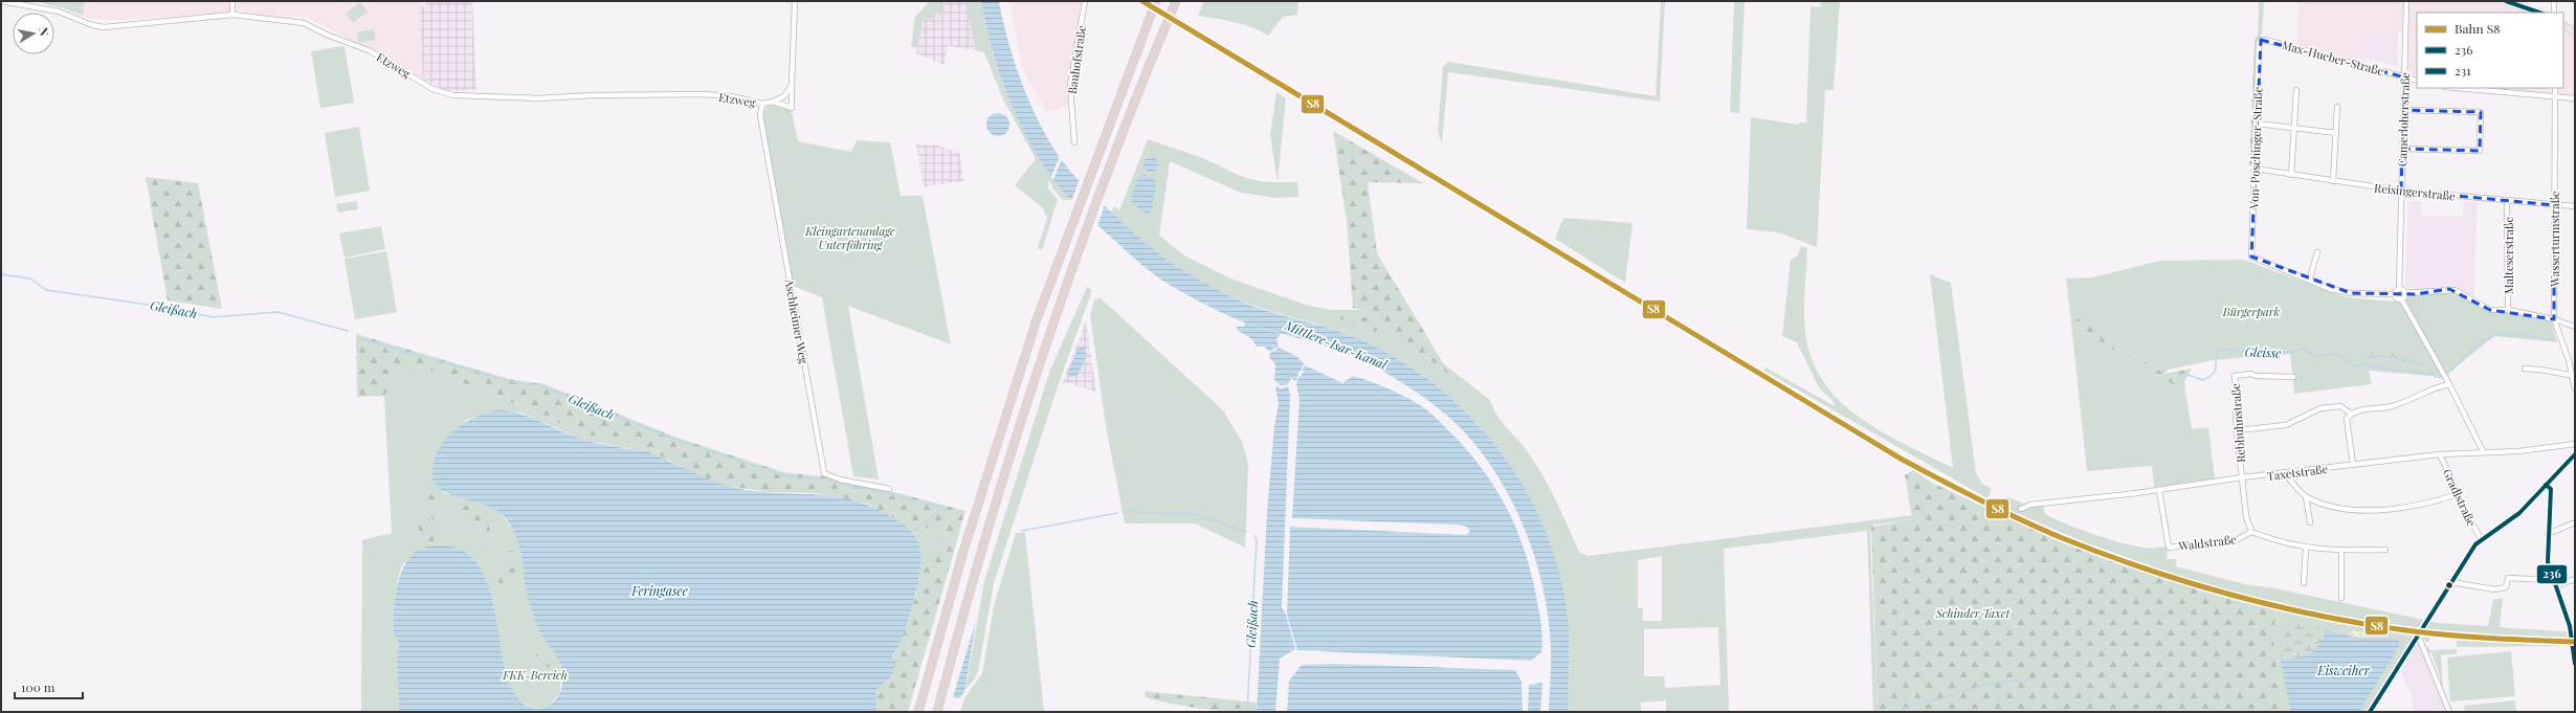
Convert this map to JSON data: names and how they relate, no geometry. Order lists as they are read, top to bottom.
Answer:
{
  "streets": {
    "street": [
      "Max-Hueber-Straße",
      "Bauhofstraße",
      "Etzweg",
      "Camerloherstraße",
      "Von-Poschinger-Straße",
      "Reisingerstraße",
      "Wasserturmstraße",
      "Malteserstraße",
      "Aschheimer Weg",
      "Rebhuhnstraße",
      "Taxetstraße",
      "Gradlstraße",
      "Waldstraße"
    ]
  },
  "crossings": [
    ["Max-Hueber-Straße", "Camerloherstraße"],
    ["Max-Hueber-Straße", "Von-Poschinger-Straße"],
    ["Etzweg", "Aschheimer Weg"],
    ["Camerloherstraße", "Reisingerstraße"],
    ["Von-Poschinger-Straße", "Reisingerstraße"],
    ["Reisingerstraße", "Wasserturmstraße"],
    ["Reisingerstraße", "Malteserstraße"],
    ["Rebhuhnstraße", "Taxetstraße"],
    ["Rebhuhnstraße", "Waldstraße"],
    ["Taxetstraße", "Gradlstraße"],
    ["Taxetstraße", "Waldstraße"]
  ],
  "water": [
    "Gleißach",
    "Mittlere-Isar-Kanal",
    "Gleisse",
    "Feringasee",
    "Eisweiher"
  ],
  "parks": [
    "Kleingartenanlage Unterföhring",
    "Bürgerpark",
    "Schinder Taxet",
    "FKK-Bereich"
  ],
  "lines": ["rail line S8", "transit line 231", "transit line 236"],
  "legend": ["Bahn S8", "236", "231"],
  "scale_bar": "100 m",
  "north": "right"
}
